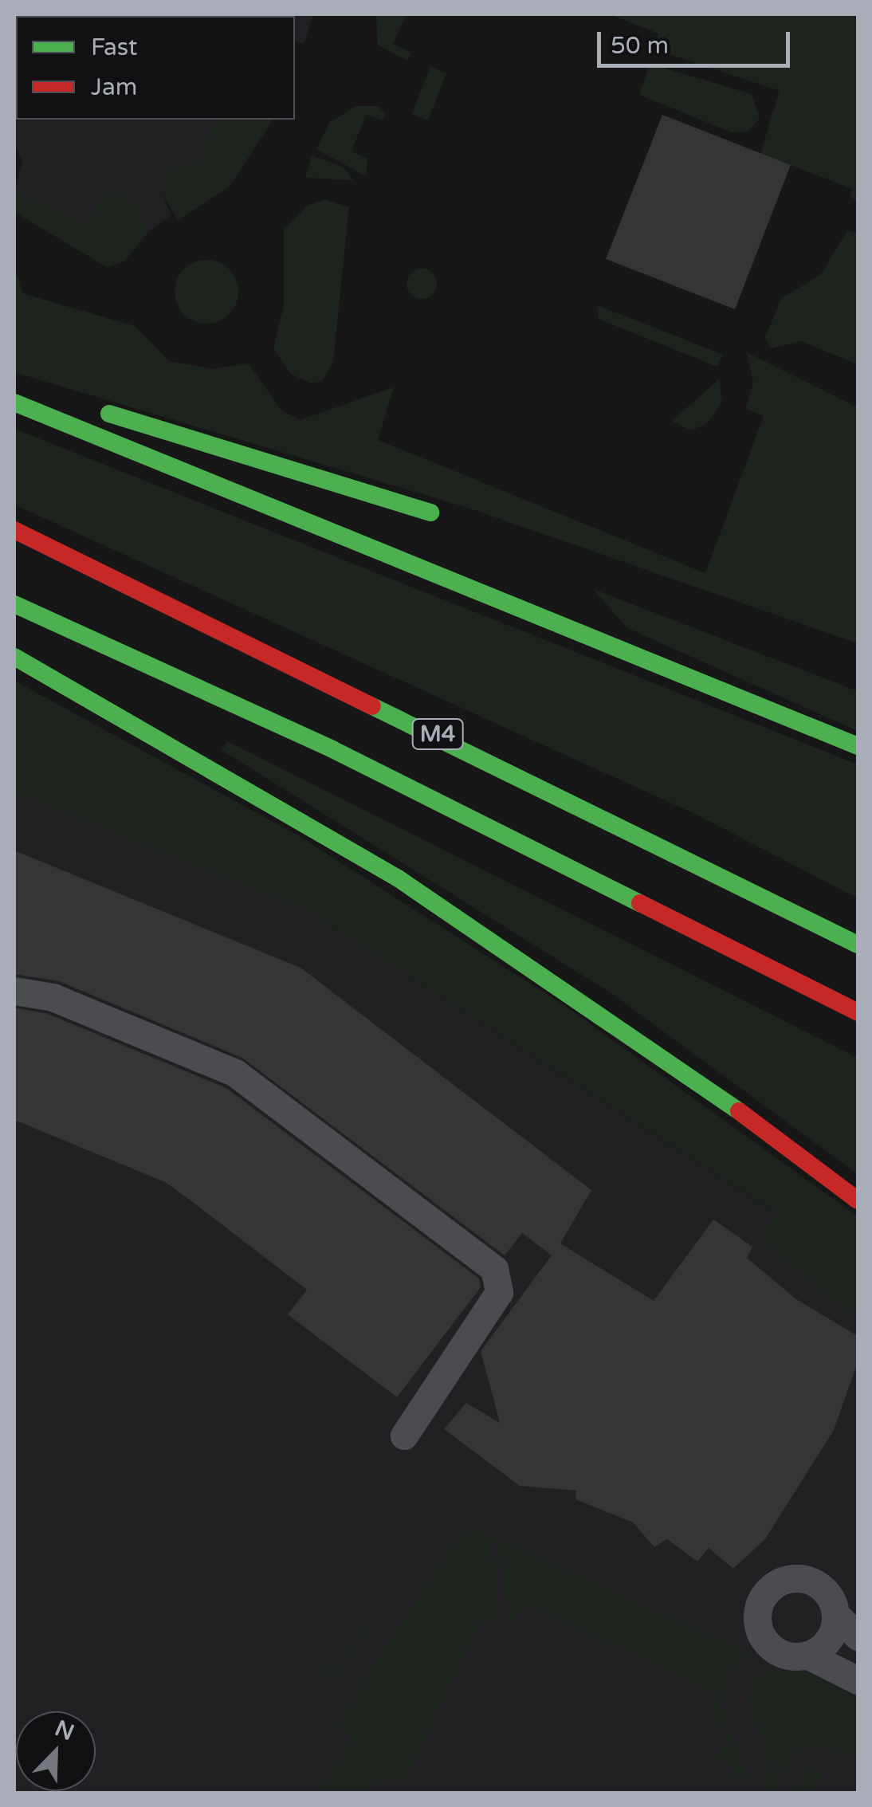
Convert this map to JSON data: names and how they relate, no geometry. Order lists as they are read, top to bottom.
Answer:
{
  "streets": {
    "highway": ["M4"]
  },
  "legend": ["Fast", "Jam"],
  "scale_bar": "50 m",
  "north": "top right"
}
